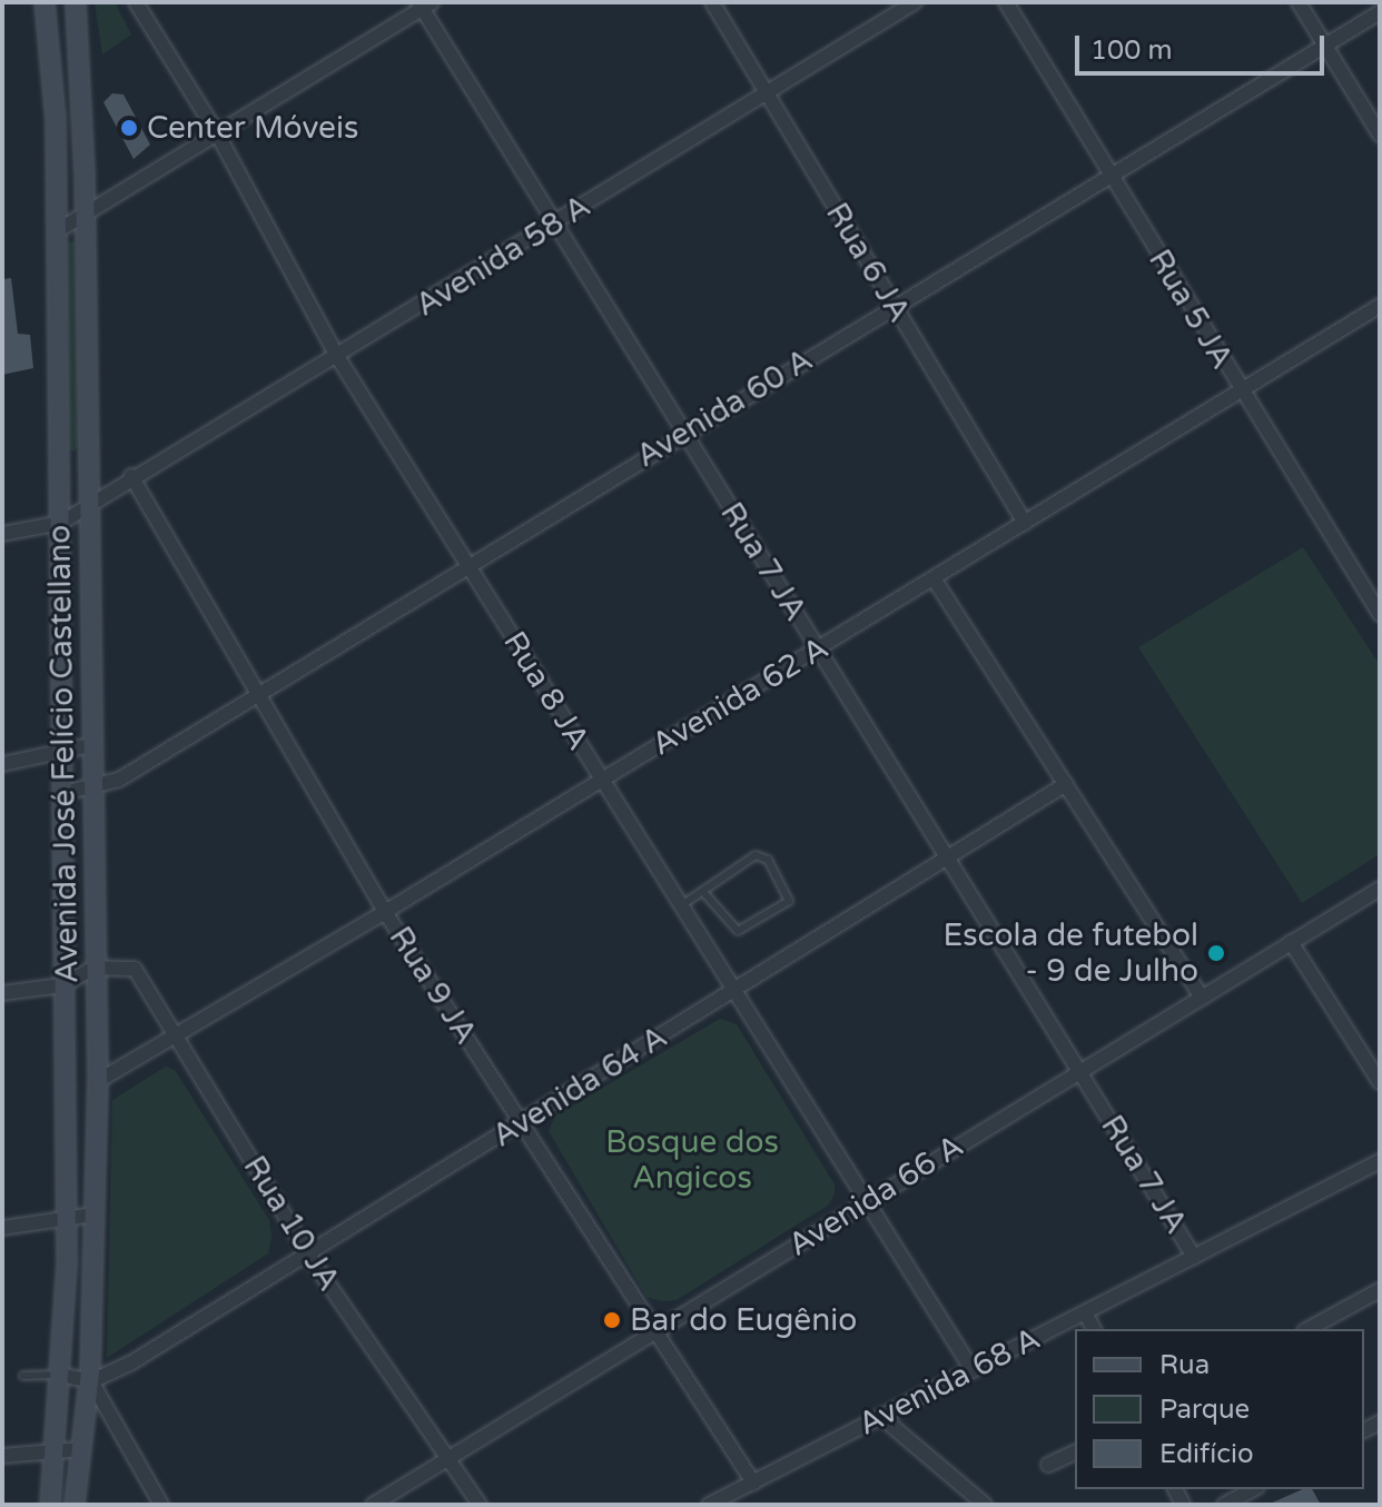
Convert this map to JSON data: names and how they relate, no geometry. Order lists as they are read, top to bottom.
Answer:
{
  "streets": {
    "main road": ["Avenida José Felício Castellano"],
    "street": [
      "Avenida 58 A",
      "Rua 6 JA",
      "Rua 5 JA",
      "Avenida 60 A",
      "Rua 7 JA",
      "Rua 8 JA",
      "Avenida 62 A",
      "Rua 9 JA",
      "Avenida 64 A",
      "Avenida 66 A",
      "Rua 10 JA",
      "Avenida 68 A"
    ]
  },
  "crossings": [
    ["Avenida 58 A", "Rua 6 JA"],
    ["Avenida 58 A", "Rua 7 JA"],
    ["Avenida 58 A", "Rua 8 JA"],
    ["Avenida 58 A", "Avenida José Felício Castellano"],
    ["Avenida 58 A", "Rua 9 JA"],
    ["Rua 6 JA", "Avenida 60 A"],
    ["Rua 6 JA", "Avenida 62 A"],
    ["Rua 5 JA", "Avenida 60 A"],
    ["Rua 5 JA", "Avenida 62 A"],
    ["Avenida 60 A", "Rua 7 JA"],
    ["Avenida 60 A", "Rua 8 JA"],
    ["Avenida 60 A", "Avenida José Felício Castellano"],
    ["Avenida 60 A", "Rua 9 JA"],
    ["Rua 7 JA", "Avenida 62 A"],
    ["Rua 7 JA", "Avenida 64 A"],
    ["Rua 7 JA", "Avenida 66 A"],
    ["Rua 7 JA", "Avenida 68 A"],
    ["Rua 8 JA", "Avenida 62 A"],
    ["Rua 8 JA", "Avenida 64 A"],
    ["Rua 8 JA", "Avenida 66 A"],
    ["Rua 8 JA", "Avenida 68 A"],
    ["Avenida 62 A", "Avenida José Felício Castellano"],
    ["Avenida 62 A", "Rua 9 JA"],
    ["Avenida 62 A", "Rua 10 JA"],
    ["Avenida José Felício Castellano", "Avenida 64 A"],
    ["Avenida José Felício Castellano", "Rua 10 JA"],
    ["Rua 9 JA", "Avenida 64 A"],
    ["Rua 9 JA", "Avenida 66 A"],
    ["Rua 9 JA", "Avenida 68 A"],
    ["Avenida 64 A", "Rua 10 JA"],
    ["Avenida 66 A", "Rua 10 JA"]
  ],
  "parks": ["Bosque dos Angicos"],
  "places": ["Center Móveis", "Escola de futebol - 9 de Julho", "Bar do Eugênio"],
  "legend": ["Rua", "Parque", "Edifício"],
  "scale_bar": "100 m"
}
